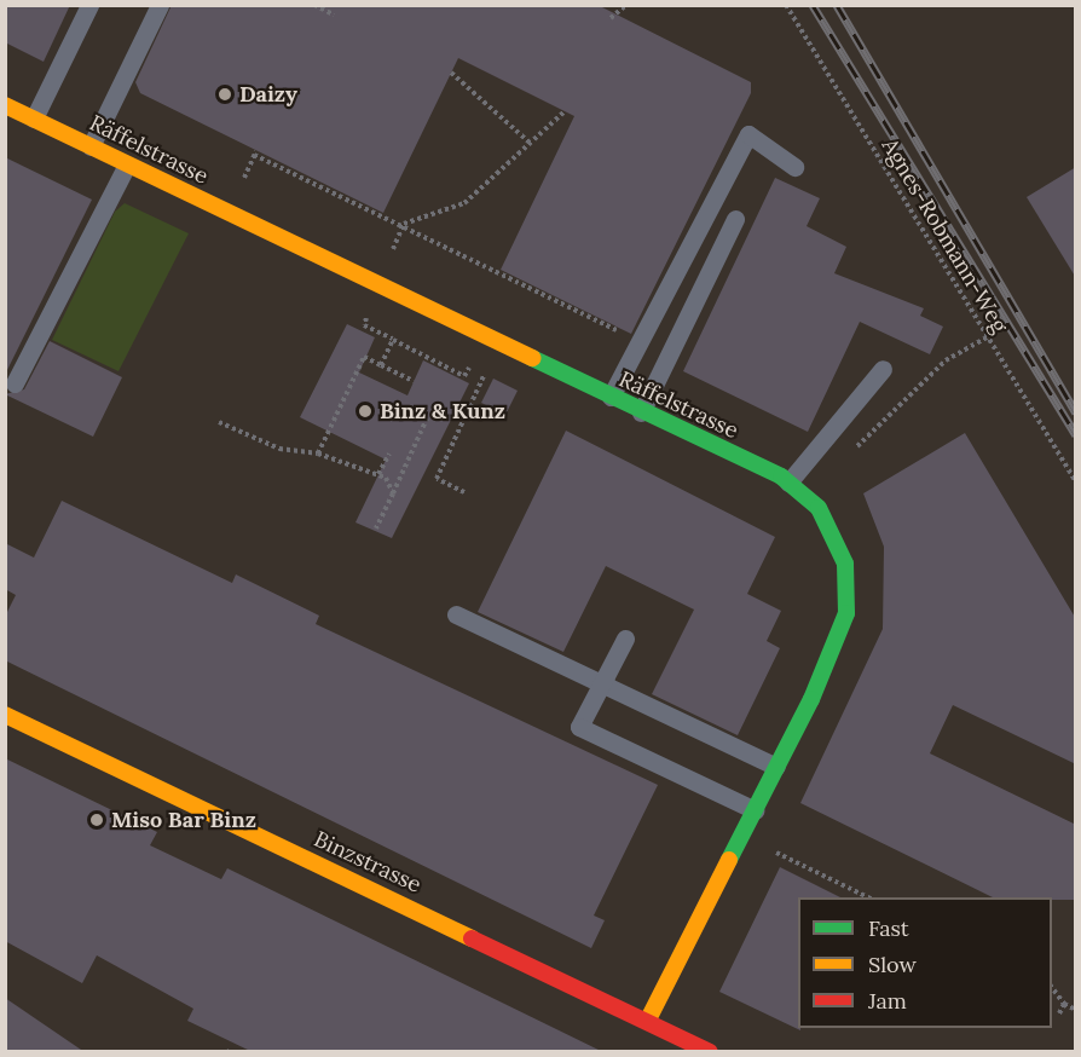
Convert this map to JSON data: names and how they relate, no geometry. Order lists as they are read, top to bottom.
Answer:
{
  "streets": {
    "street": ["Räffelstrasse", "Binzstrasse"],
    "path": ["Agnes-Robmann-Weg"]
  },
  "crossings": [
    ["Räffelstrasse", "Binzstrasse"]
  ],
  "places": ["Daizy", "Binz & Kunz", "Miso Bar Binz"],
  "legend": ["Fast", "Slow", "Jam"]
}
